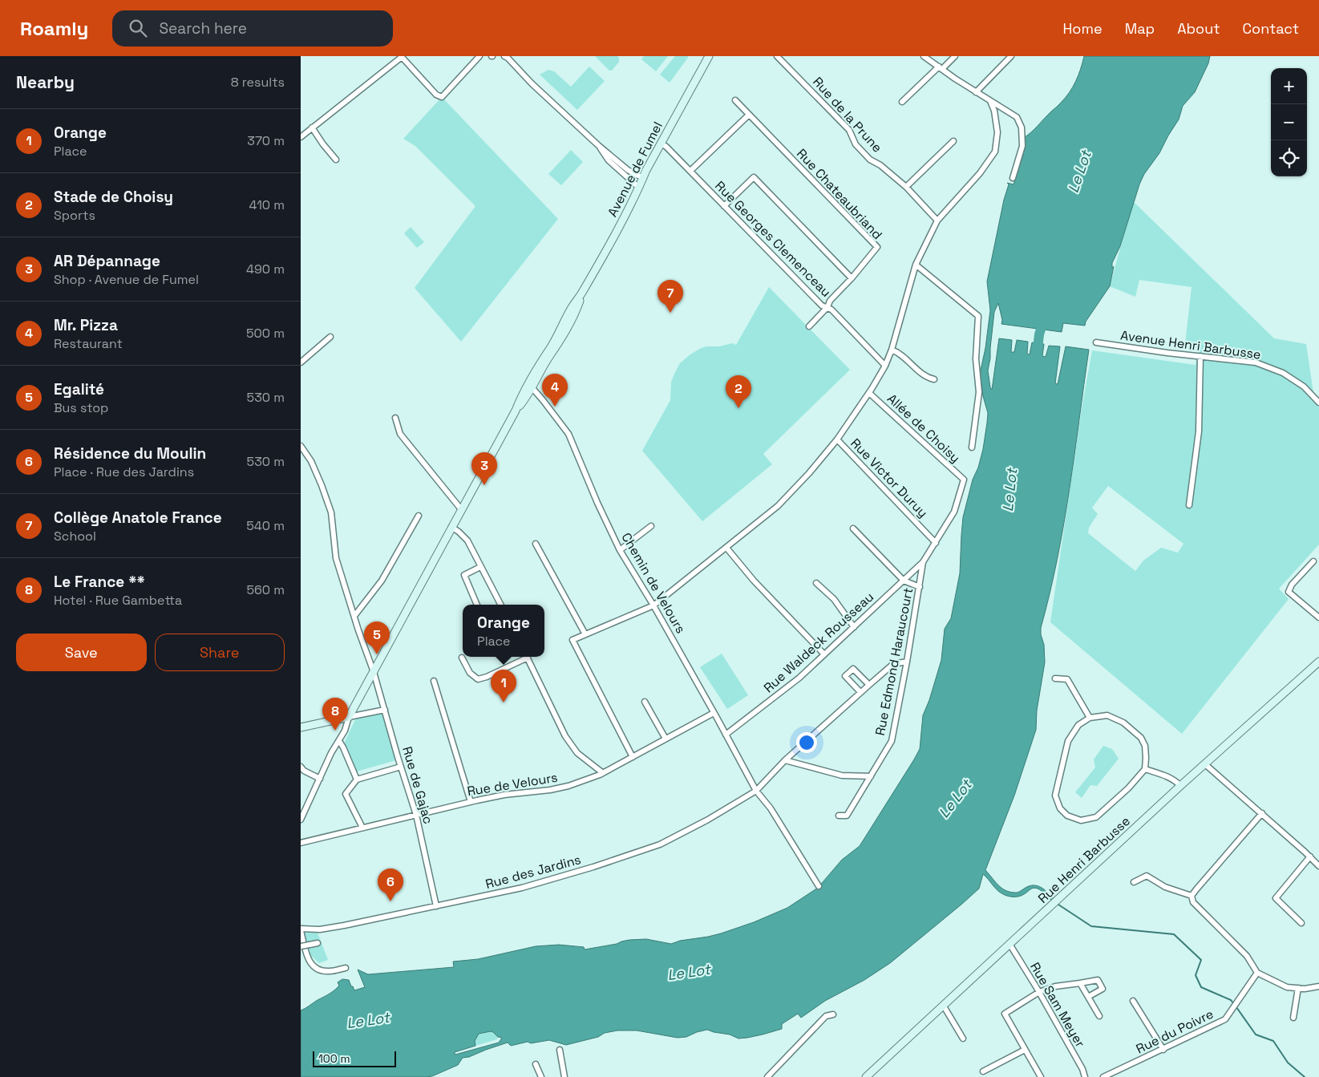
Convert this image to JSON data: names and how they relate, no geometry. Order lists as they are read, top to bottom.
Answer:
{
  "streets": {
    "main road": ["Avenue de Fumel", "Rue Henri Barbusse"],
    "street": [
      "Rue de la Prune",
      "Rue Chateaubriand",
      "Rue Georges Clemenceau",
      "Avenue Henri Barbusse",
      "Allée de Choisy",
      "Rue Victor Duruy",
      "Chemin de Velours",
      "Rue Waldeck Rousseau",
      "Rue Edmond Haraucourt",
      "Rue de Velours",
      "Rue de Gajac",
      "Rue des Jardins",
      "Rue Sam Meyer",
      "Rue du Poivre"
    ]
  },
  "crossings": [
    ["Rue de la Prune", "Rue Victor Duruy"],
    ["Avenue de Fumel", "Rue Georges Clemenceau"],
    ["Avenue de Fumel", "Chemin de Velours"],
    ["Avenue de Fumel", "Rue de Gajac"],
    ["Rue Chateaubriand", "Rue Georges Clemenceau"],
    ["Rue Georges Clemenceau", "Rue Victor Duruy"],
    ["Allée de Choisy", "Rue Victor Duruy"],
    ["Allée de Choisy", "Rue Edmond Haraucourt"],
    ["Rue Victor Duruy", "Rue Edmond Haraucourt"],
    ["Chemin de Velours", "Rue Waldeck Rousseau"],
    ["Chemin de Velours", "Rue de Velours"],
    ["Chemin de Velours", "Rue des Jardins"],
    ["Rue Waldeck Rousseau", "Rue Edmond Haraucourt"],
    ["Rue Edmond Haraucourt", "Rue des Jardins"],
    ["Rue de Velours", "Rue de Gajac"],
    ["Rue de Gajac", "Rue des Jardins"],
    ["Rue Henri Barbusse", "Rue Sam Meyer"]
  ],
  "water": ["Le Lot"],
  "scale_bar": "100 m",
  "page": {
    "header": "Roamly",
    "search": "Search here",
    "nav": [
      "Home",
      "Map",
      "About",
      "Contact"
    ],
    "heading": ["Nearby", "8 results"],
    "map_buttons": ["+", "−"],
    "list": [
      {
        "mark": "1",
        "name": "Orange",
        "note": "Place",
        "value": "370 m"
      },
      {
        "mark": "2",
        "name": "Stade de Choisy",
        "note": "Sports",
        "value": "410 m"
      },
      {
        "mark": "3",
        "name": "AR Dépannage",
        "note": "Shop · Avenue de Fumel",
        "value": "490 m"
      },
      {
        "mark": "4",
        "name": "Mr. Pizza",
        "note": "Restaurant",
        "value": "500 m"
      },
      {
        "mark": "5",
        "name": "Egalité",
        "note": "Bus stop",
        "value": "530 m"
      },
      {
        "mark": "6",
        "name": "Résidence du Moulin",
        "note": "Place · Rue des Jardins",
        "value": "530 m"
      },
      {
        "mark": "7",
        "name": "Collège Anatole France",
        "note": "School",
        "value": "540 m"
      },
      {
        "mark": "8",
        "name": "Le France **",
        "note": "Hotel · Rue Gambetta",
        "value": "560 m"
      }
    ],
    "pins": [
      "7",
      "4",
      "2",
      "3",
      "5",
      "1",
      "8",
      "6"
    ],
    "popup": ["Orange", "Place"],
    "buttons": ["Save", "Share"],
    "scale": "100 m"
  }
}
